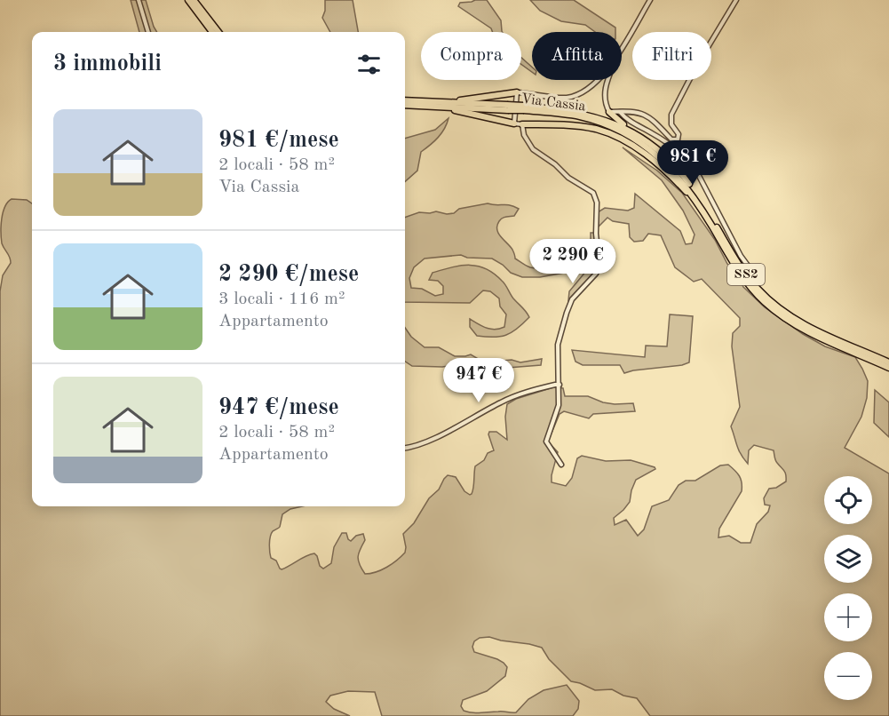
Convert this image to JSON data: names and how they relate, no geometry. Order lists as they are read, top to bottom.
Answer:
{
  "streets": {
    "highway": ["Via Cassia", "SS2"]
  },
  "page": {
    "chip": ["Compra", "Affitta", "Filtri"],
    "heading": "3 immobili",
    "list": [
      {
        "name": "981 €/mese",
        "note": "2 locali · 58 m² · Via Cassia"
      },
      {
        "name": "2 290 €/mese",
        "note": "3 locali · 116 m² · Appartamento"
      },
      {
        "name": "947 €/mese",
        "note": "2 locali · 58 m² · Appartamento"
      }
    ],
    "price": ["981 €", "2 290 €", "947 €"],
    "map_buttons": ["+", "−"]
  }
}
